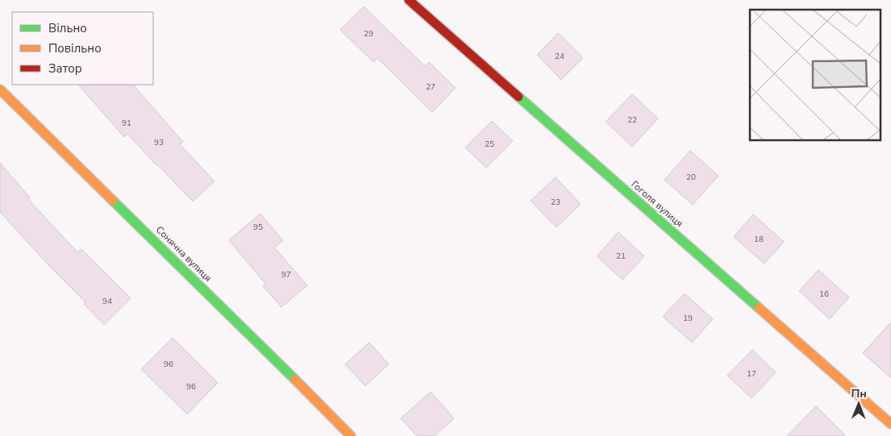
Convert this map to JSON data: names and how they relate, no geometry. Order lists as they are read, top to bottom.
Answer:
{
  "streets": {
    "street": ["Гоголя вулиця", "Сонячна вулиця"]
  },
  "house_numbers": [
    "29",
    "24",
    "27",
    "22",
    "91",
    "93",
    "25",
    "20",
    "23",
    "95",
    "18",
    "21",
    "97",
    "16",
    "94",
    "19",
    "96",
    "17",
    "96"
  ],
  "legend": ["Вільно", "Повільно", "Затор"],
  "north": "top"
}
